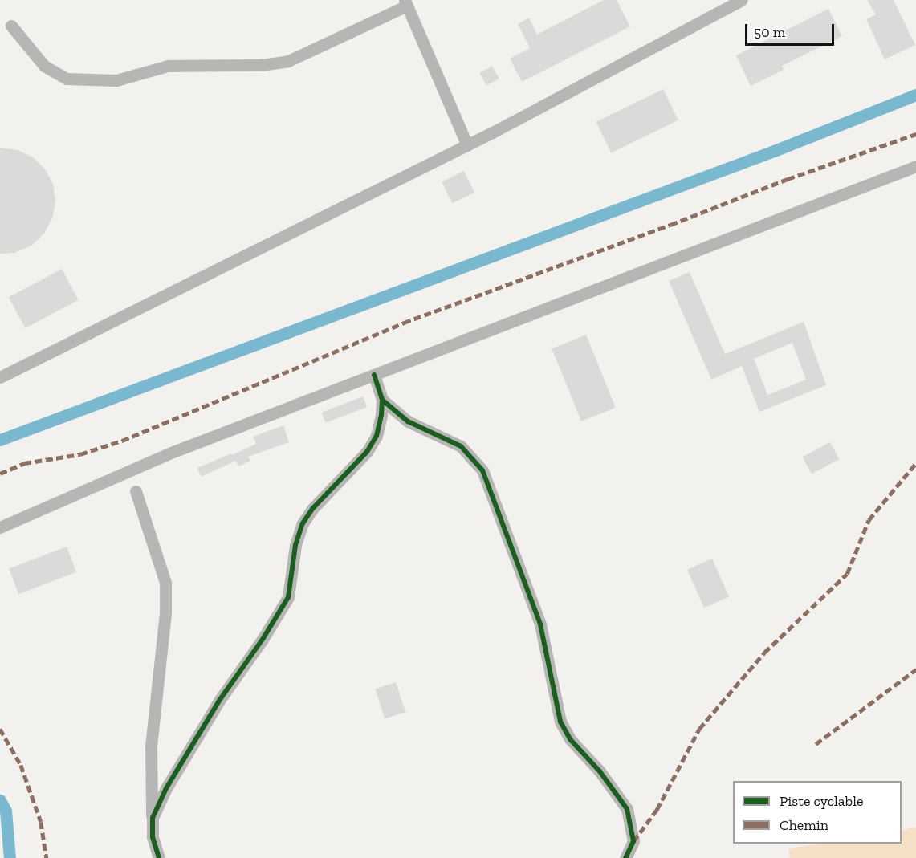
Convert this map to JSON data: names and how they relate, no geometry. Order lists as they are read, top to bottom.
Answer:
{
  "legend": ["Piste cyclable", "Chemin"],
  "scale_bar": "50 m"
}
